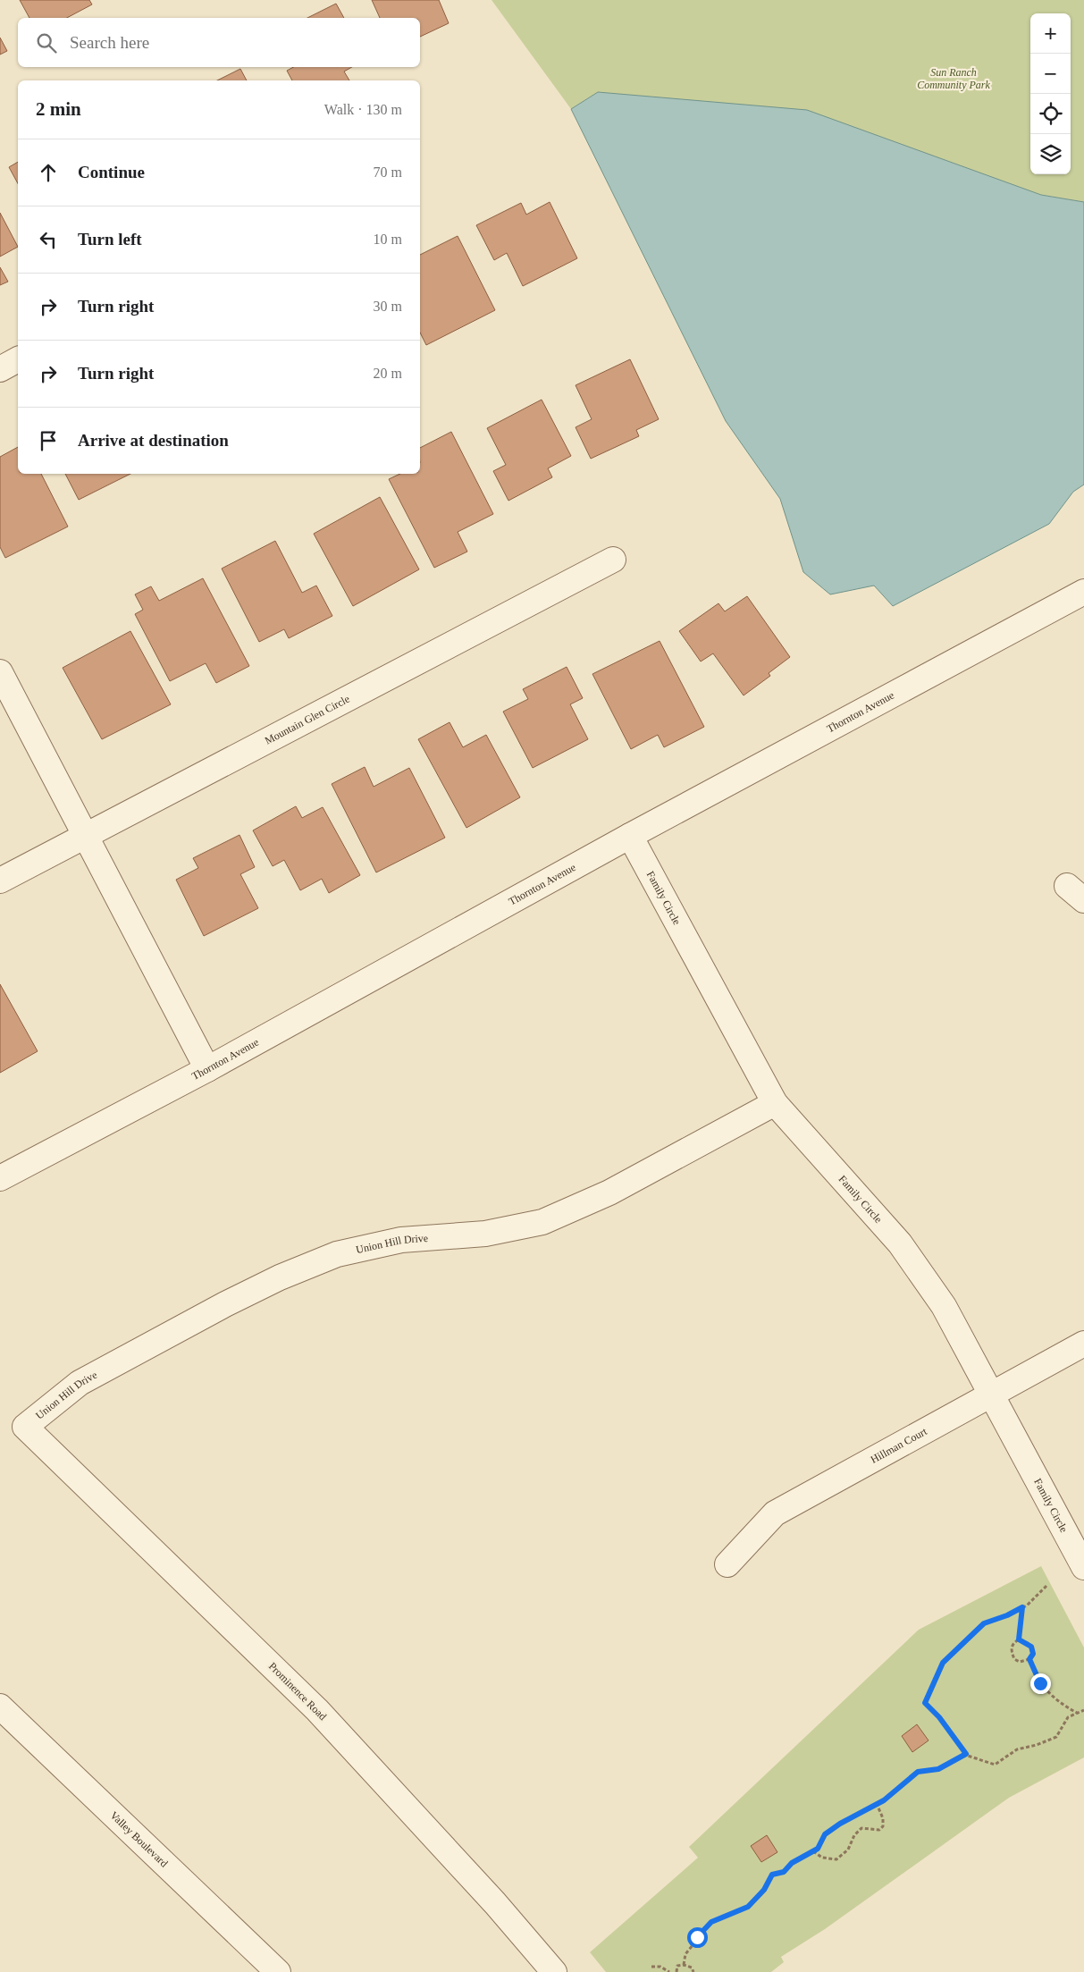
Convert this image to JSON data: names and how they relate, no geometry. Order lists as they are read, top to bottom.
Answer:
{
  "streets": {
    "street": [
      "Thornton Avenue",
      "Mountain Glen Circle",
      "Family Circle",
      "Union Hill Drive",
      "Hillman Court",
      "Prominence Road",
      "Valley Boulevard"
    ]
  },
  "crossings": [
    ["Thornton Avenue", "Family Circle"],
    ["Family Circle", "Union Hill Drive"],
    ["Family Circle", "Hillman Court"],
    ["Union Hill Drive", "Prominence Road"]
  ],
  "parks": ["Sun Ranch Community Park"],
  "page": {
    "map_buttons": ["+", "−"],
    "search": "Search here",
    "heading": ["2 min", "Walk · 130 m"],
    "list": [
      ["Continue", "70 m"],
      ["Turn left", "10 m"],
      ["Turn right", "30 m"],
      ["Turn right", "20 m"],
      "Arrive at destination"
    ]
  }
}
